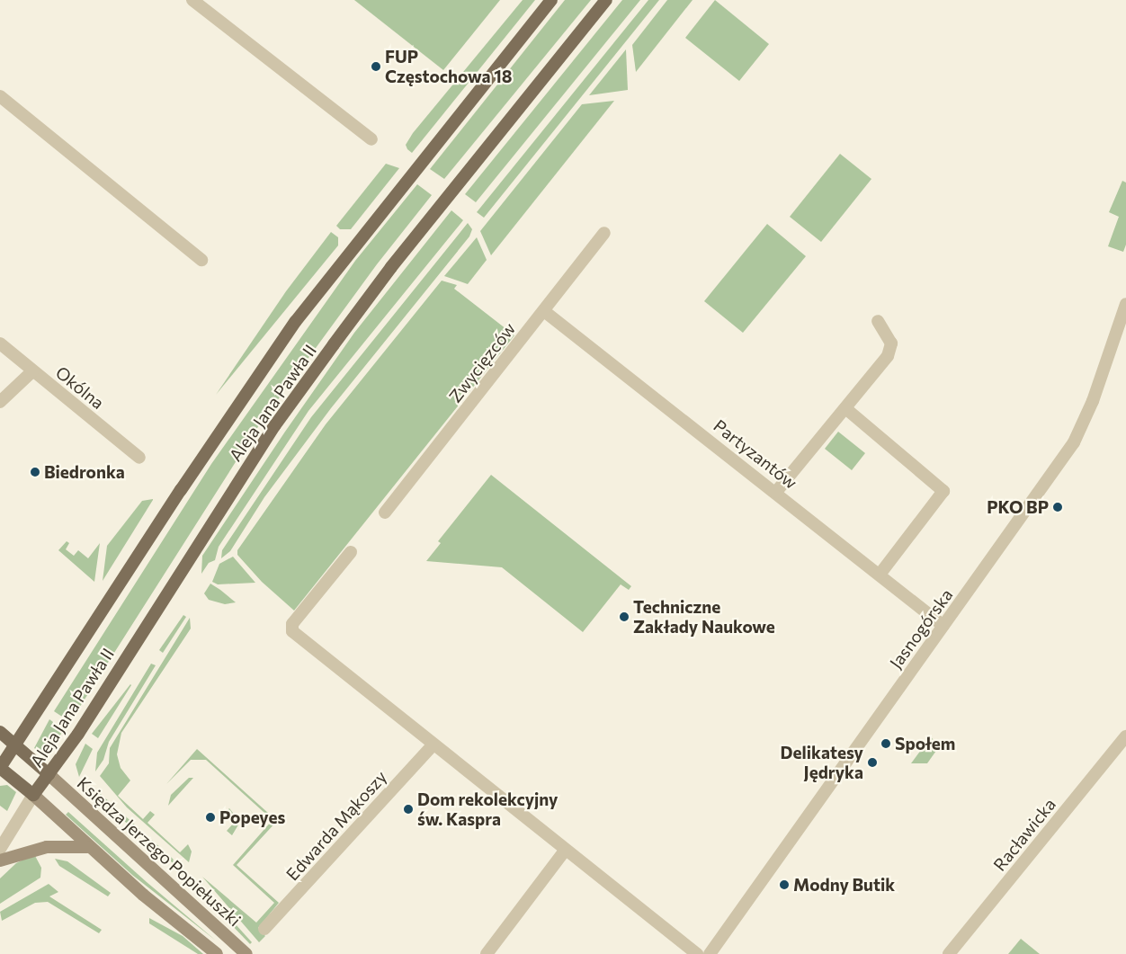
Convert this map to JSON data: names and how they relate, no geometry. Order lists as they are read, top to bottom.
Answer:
{
  "streets": {
    "main road": ["Aleja Jana Pawła II", "Księdza Jerzego Popiełuszki"],
    "street": [
      "Zwycięzców",
      "Okólna",
      "Partyzantów",
      "Jasnogórska",
      "Edwarda Mąkoszy",
      "Racławicka"
    ]
  },
  "crossings": [
    ["Zwycięzców", "Partyzantów"],
    ["Aleja Jana Pawła II", "Księdza Jerzego Popiełuszki"],
    ["Partyzantów", "Jasnogórska"]
  ],
  "places": [
    "FUP Częstochowa 18",
    "Biedronka",
    "PKO BP",
    "Techniczne Zakłady Naukowe",
    "Społem",
    "Delikatesy Jędryka",
    "Dom rekolekcyjny św. Kaspra",
    "Popeyes",
    "Modny Butik"
  ]
}
